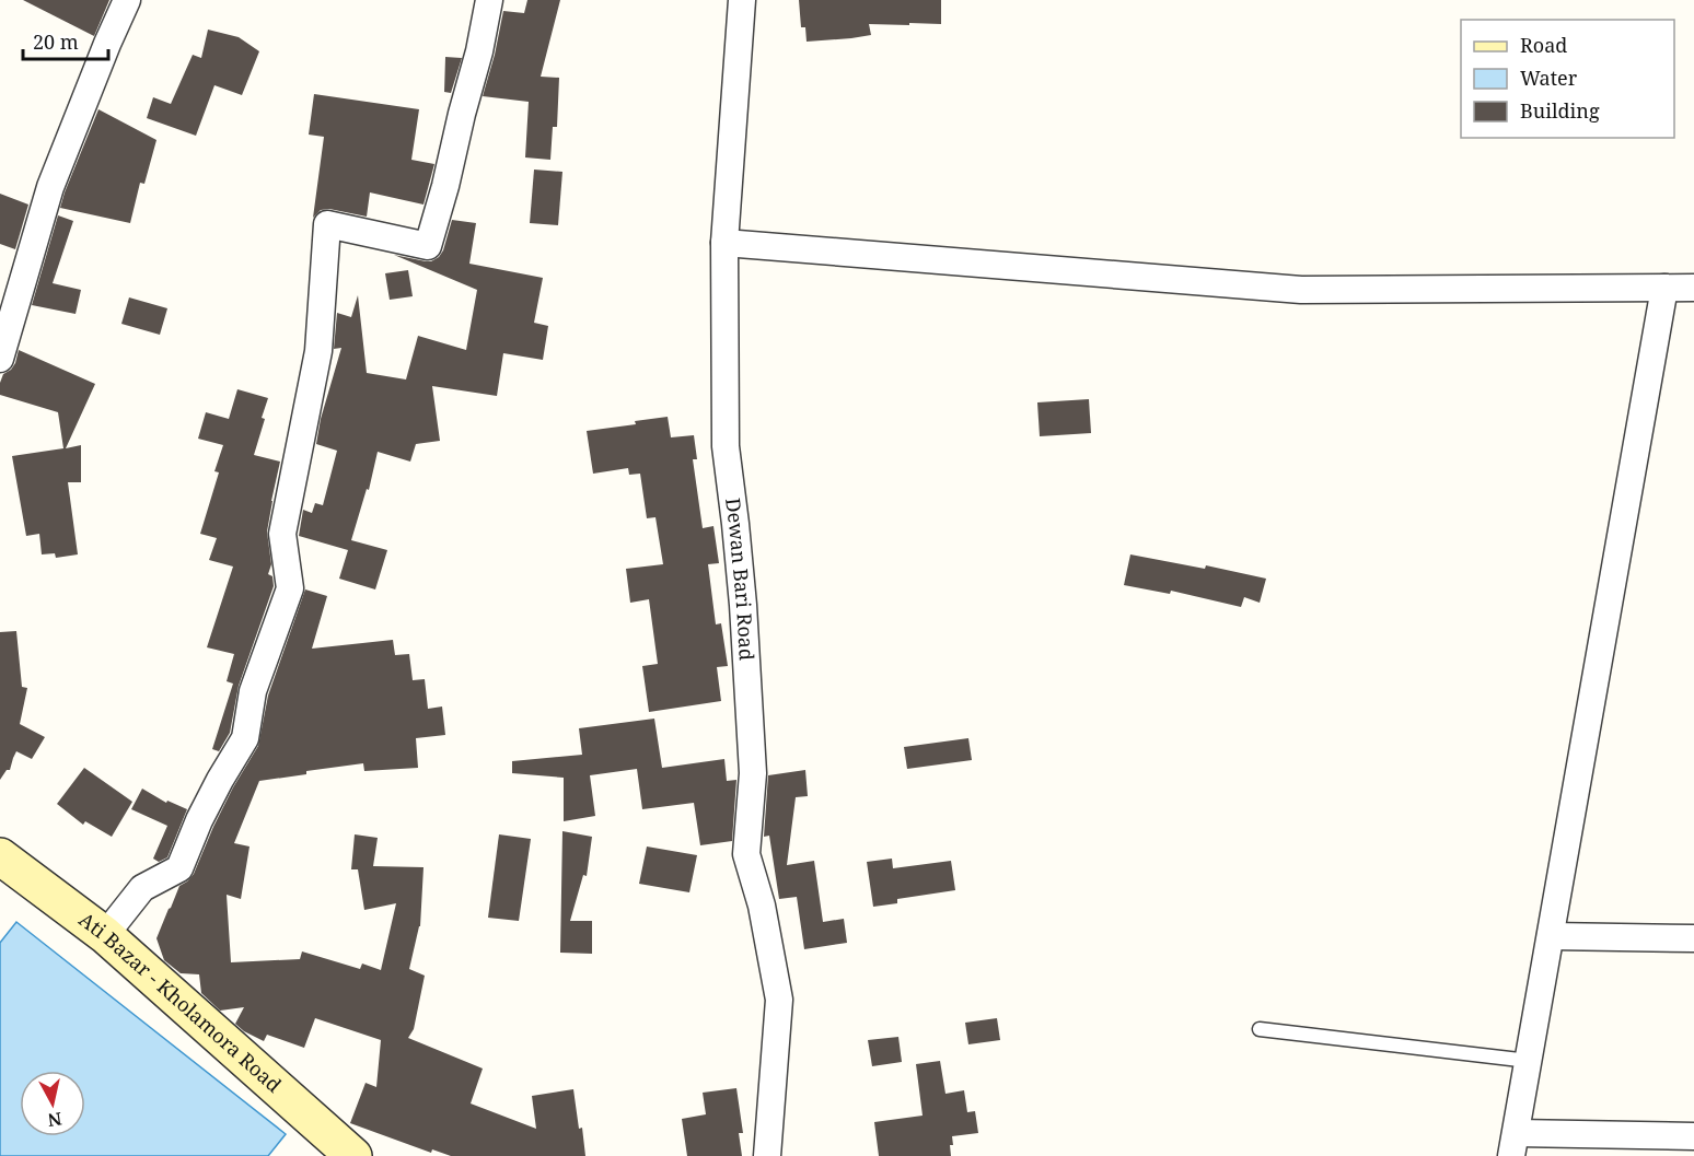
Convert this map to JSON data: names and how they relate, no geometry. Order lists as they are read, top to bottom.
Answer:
{
  "streets": {
    "main road": ["Ati Bazar - Kholamora Road"],
    "street": ["Dewan Bari Road"]
  },
  "legend": ["Road", "Water", "Building"],
  "scale_bar": "20 m",
  "north": "bottom"
}
